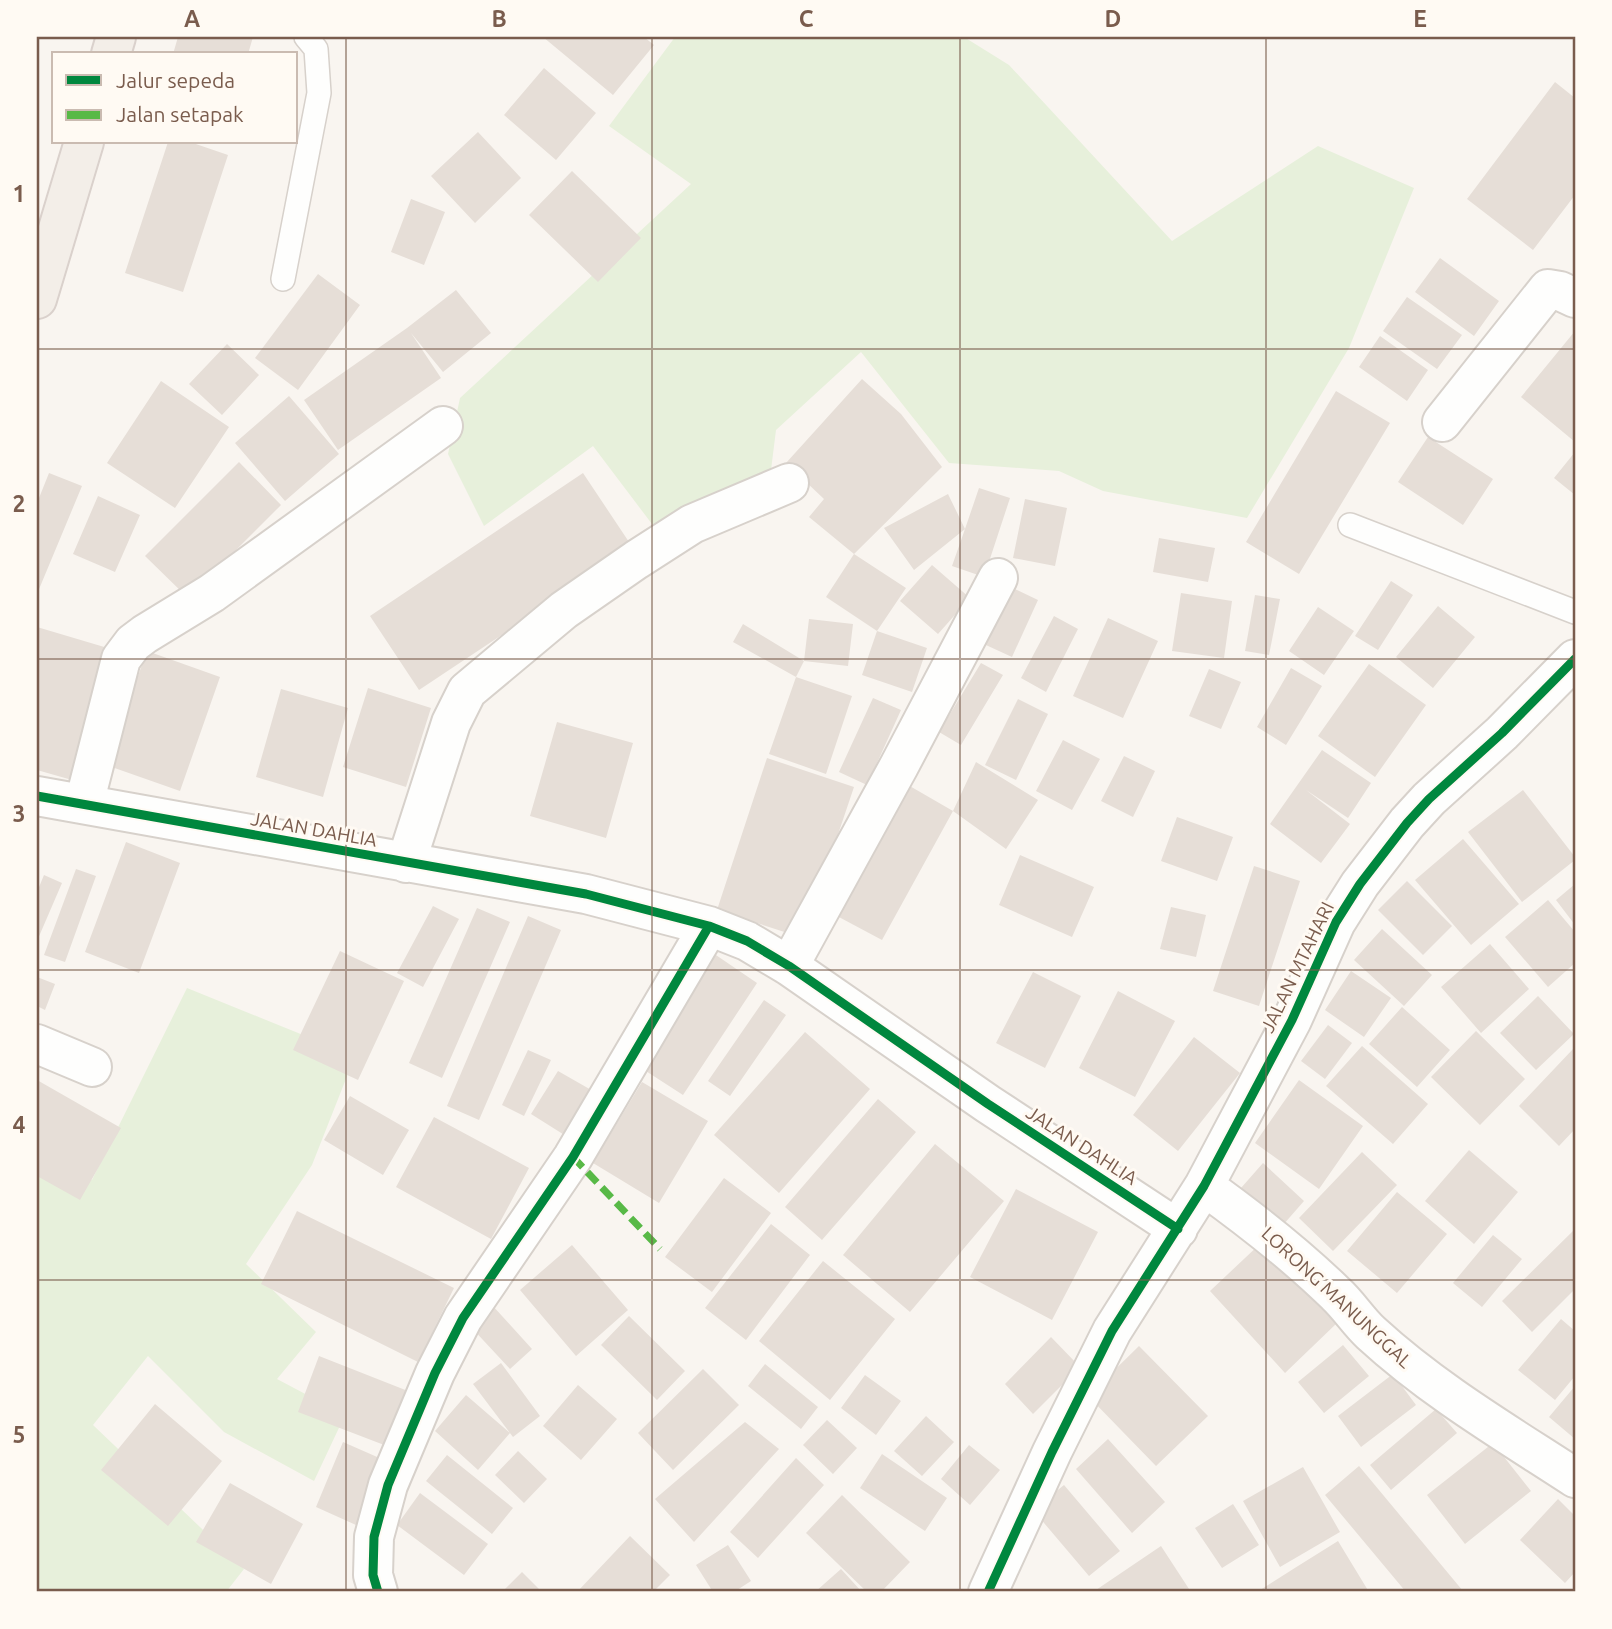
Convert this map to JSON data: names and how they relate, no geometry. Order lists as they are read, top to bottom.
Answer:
{
  "streets": {
    "street": ["JALAN DAHLIA", "JALAN MTAHARI", "LORONG MANUNGGAL"]
  },
  "crossings": [
    ["JALAN DAHLIA", "JALAN MTAHARI"],
    ["JALAN MTAHARI", "LORONG MANUNGGAL"]
  ],
  "legend": ["Jalur sepeda", "Jalan setapak"],
  "grid": {
    "columns": [
      "A",
      "B",
      "C",
      "D",
      "E"
    ],
    "rows": [
      "1",
      "2",
      "3",
      "4",
      "5"
    ]
  }
}
